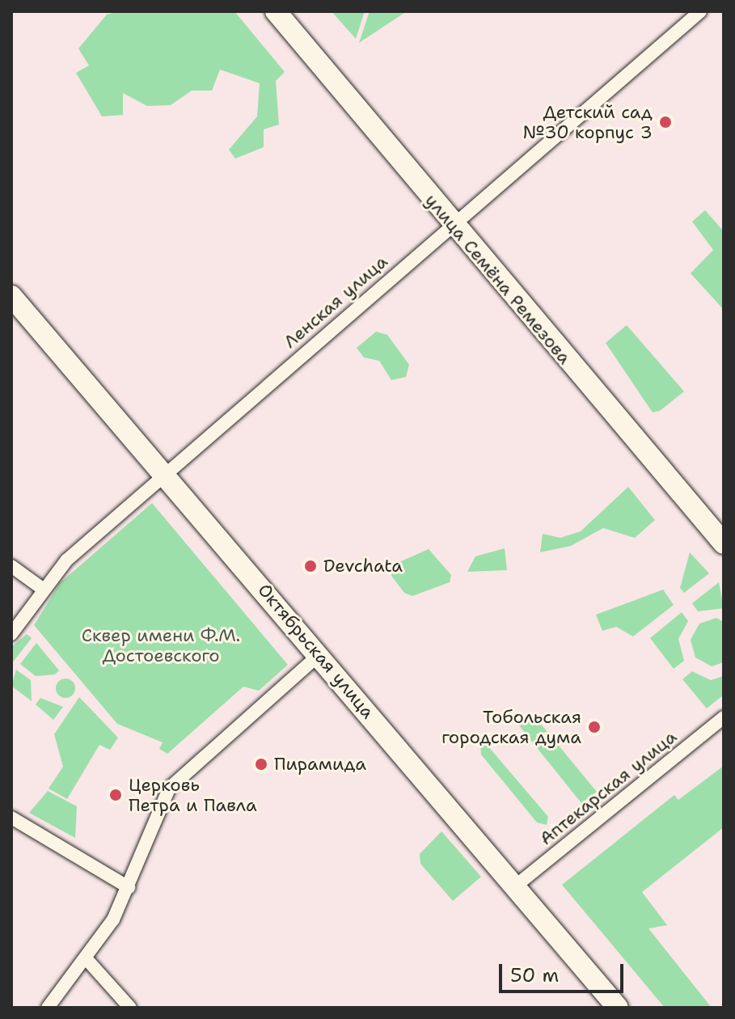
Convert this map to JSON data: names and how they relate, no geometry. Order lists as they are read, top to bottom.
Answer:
{
  "streets": {
    "main road": ["улица Семёна Ремезова", "Октябрьская улица"],
    "street": ["Ленская улица", "Аптекарская улица"]
  },
  "crossings": [
    ["улица Семёна Ремезова", "Ленская улица"],
    ["Ленская улица", "Октябрьская улица"],
    ["Октябрьская улица", "Аптекарская улица"]
  ],
  "parks": ["Сквер имени Ф.М. Достоевского"],
  "places": [
    "Детский сад №30 корпус 3",
    "Devchata",
    "Тобольская городская дума",
    "Пирамида",
    "Церковь Петра и Павла"
  ],
  "scale_bar": "50 m"
}
